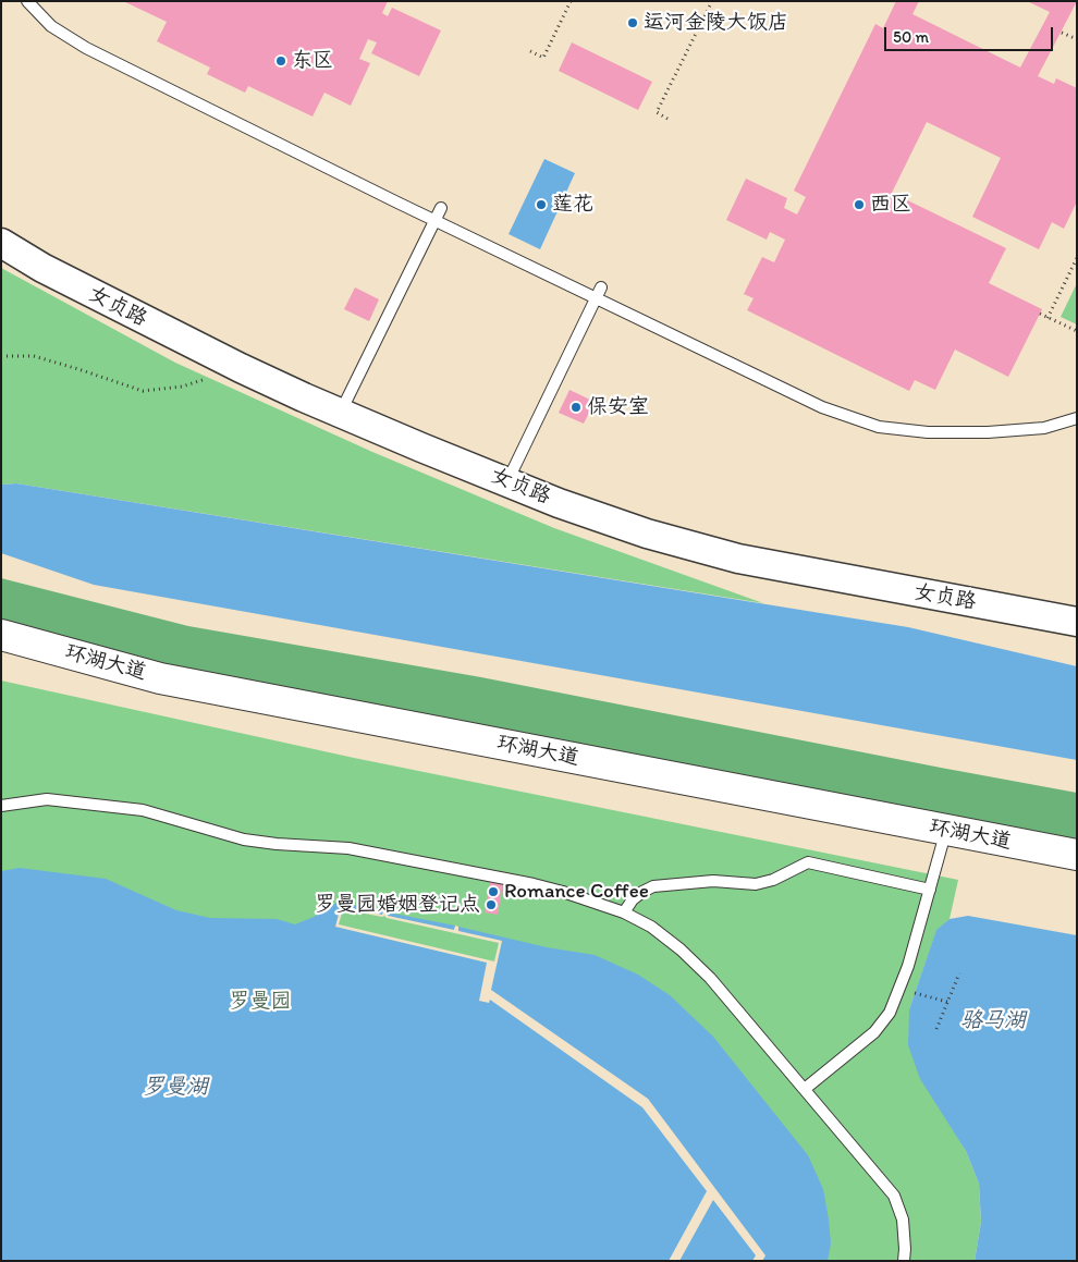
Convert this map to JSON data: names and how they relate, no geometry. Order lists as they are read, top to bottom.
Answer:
{
  "streets": {
    "main road": ["环湖大道"],
    "street": ["女贞路"]
  },
  "water": ["骆马湖", "罗曼湖"],
  "parks": ["罗曼园"],
  "places": [
    "运河金陵大饭店",
    "东区",
    "莲花",
    "西区",
    "保安室",
    "Romance Coffee",
    "罗曼园婚姻登记点"
  ],
  "scale_bar": "50 m"
}
